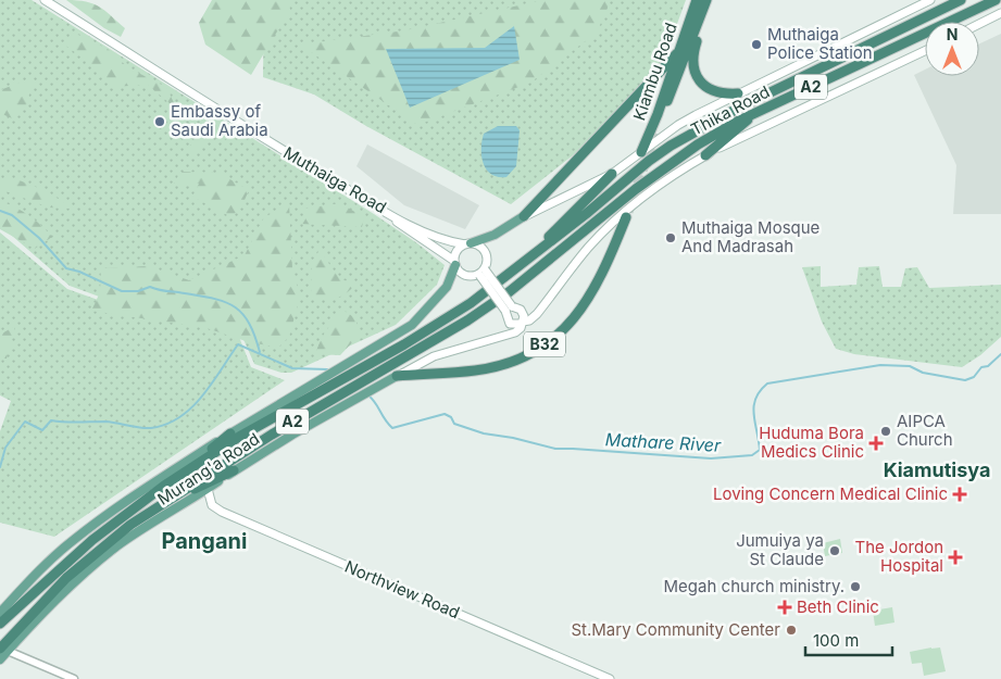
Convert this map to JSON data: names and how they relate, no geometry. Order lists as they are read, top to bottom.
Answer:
{
  "streets": {
    "highway": [
      "Kiambu Road",
      "A2",
      "Thika Road",
      "B32",
      "Murang'a Road"
    ],
    "main road": ["Muthaiga Road", "Northview Road"]
  },
  "crossings": [
    ["Kiambu Road", "Thika Road"],
    ["Thika Road", "Murang'a Road"],
    ["Muthaiga Road", "Murang'a Road"],
    ["B32", "Murang'a Road"],
    ["Murang'a Road", "Northview Road"]
  ],
  "districts": ["Kiamutisya", "Pangani"],
  "water": ["Mathare River"],
  "places": {
    "other": [
      "Muthaiga Police Station",
      "Embassy of Saudi Arabia",
      "Muthaiga Mosque And Madrasah",
      "AIPCA Church",
      "Jumuiya ya St Claude",
      "Megah church ministry.",
      "St.Mary Community Center"
    ],
    "health": [
      "Huduma Bora Medics Clinic",
      "Loving Concern Medical Clinic",
      "The Jordon Hospital",
      "Beth Clinic"
    ]
  },
  "scale_bar": "100 m",
  "north": "top"
}
